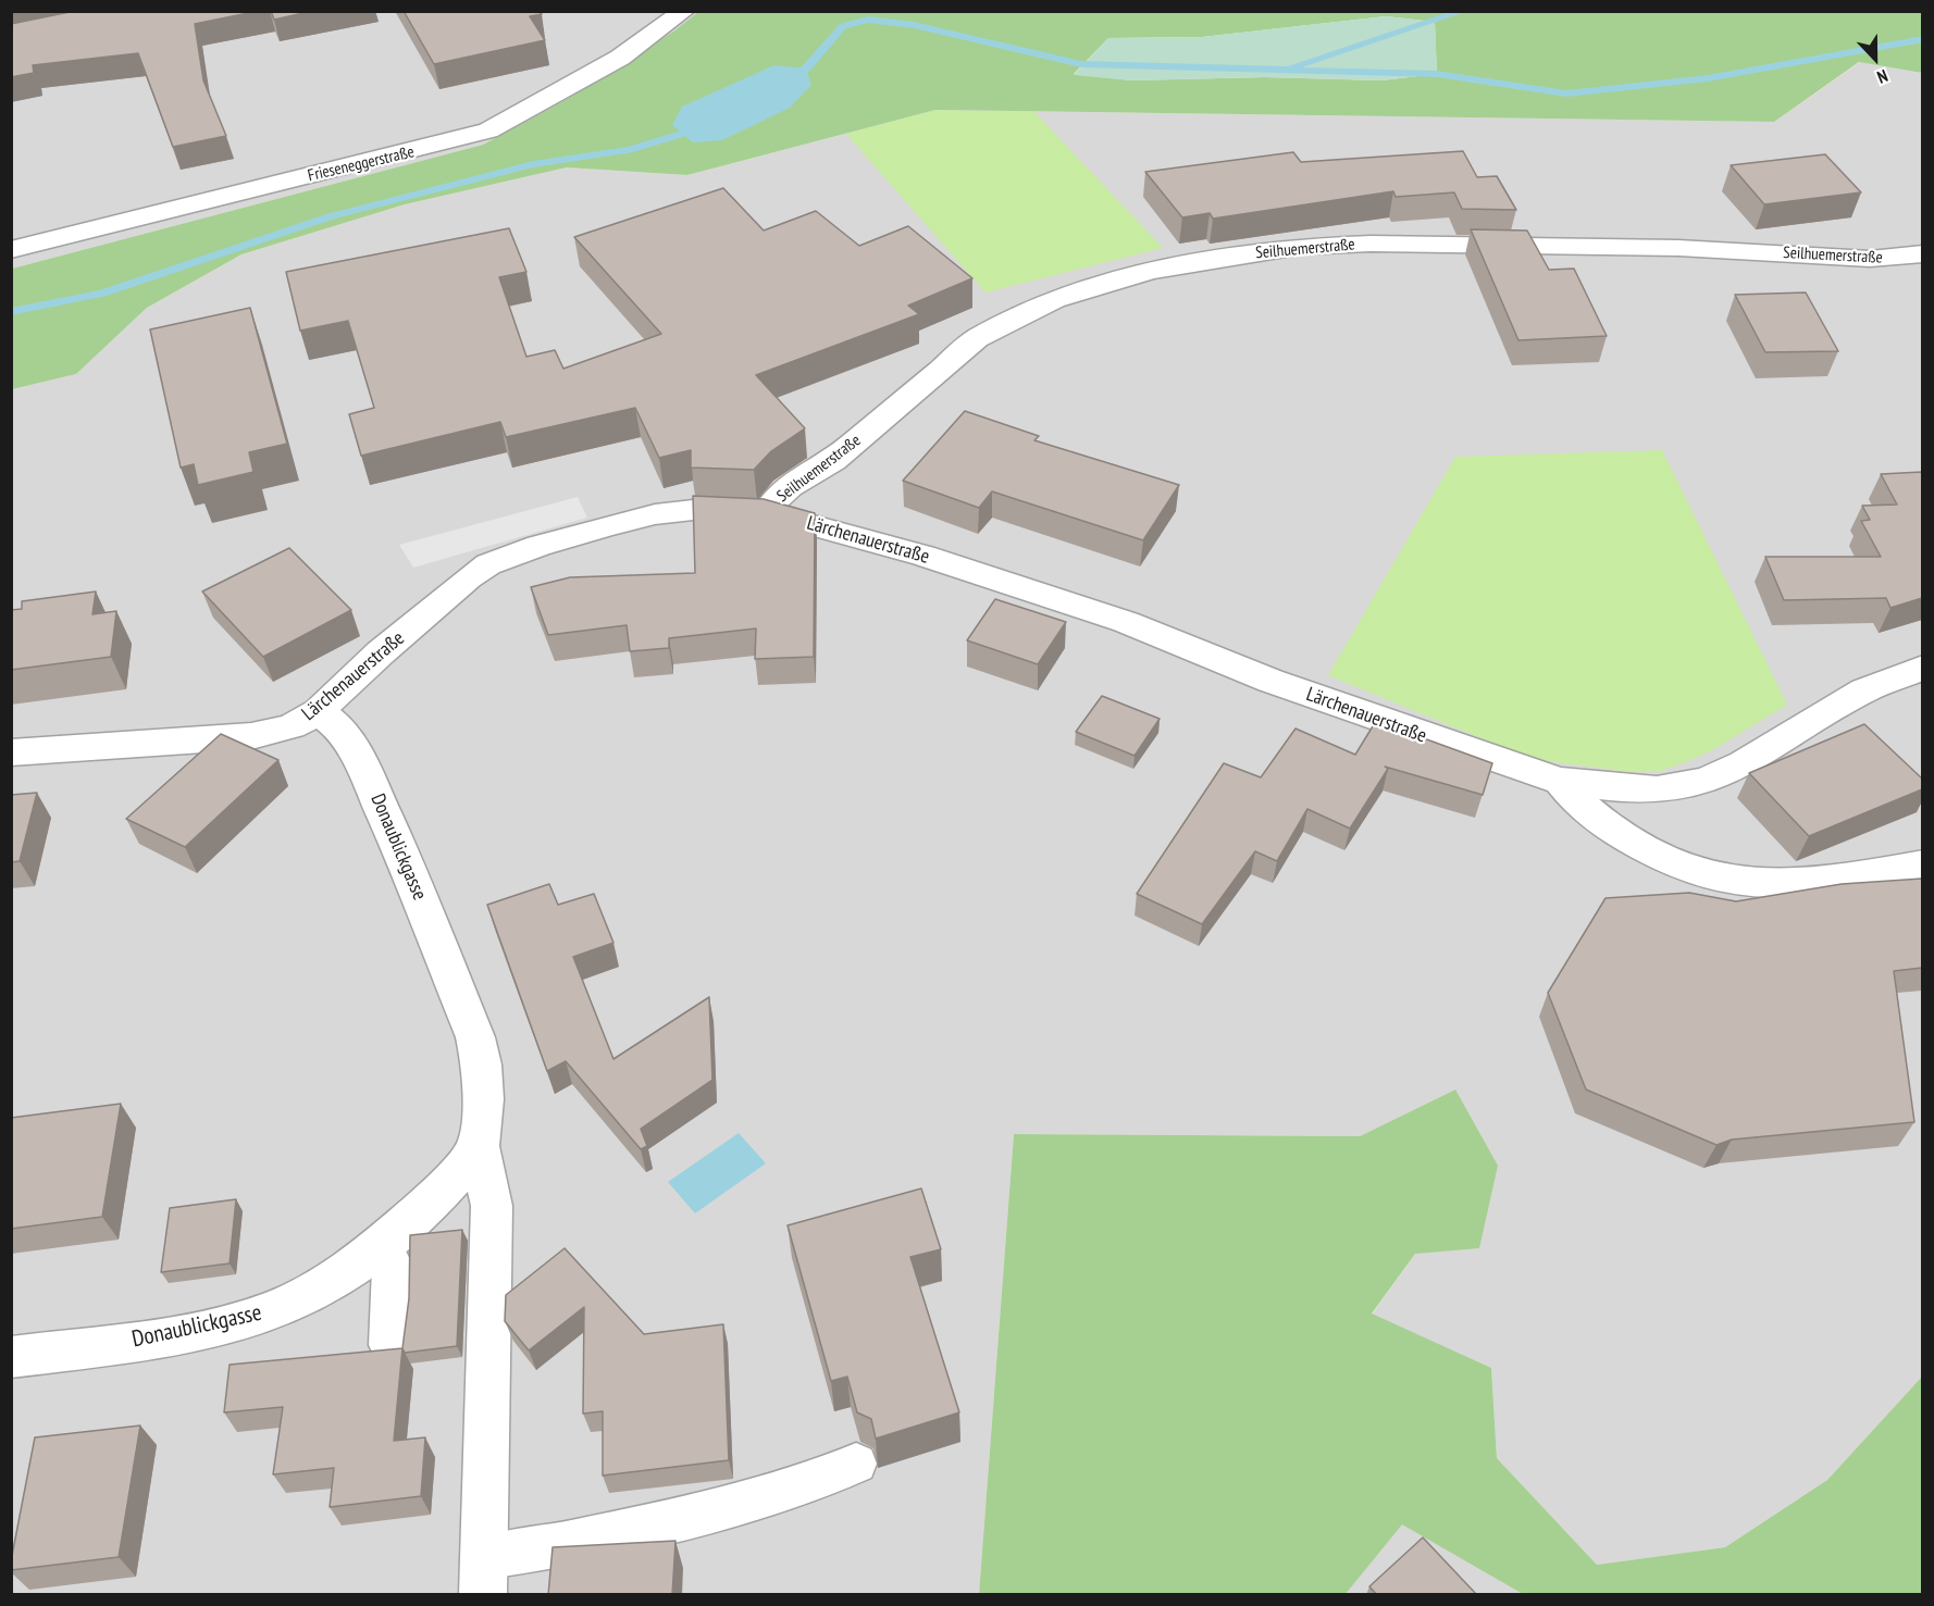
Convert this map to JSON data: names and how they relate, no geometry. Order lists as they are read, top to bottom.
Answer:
{
  "streets": {
    "street": [
      "Frieseneggerstraße",
      "Seilhuemerstraße",
      "Lärchenauerstraße",
      "Donaublickgasse"
    ]
  },
  "crossings": [
    ["Seilhuemerstraße", "Lärchenauerstraße"],
    ["Lärchenauerstraße", "Donaublickgasse"]
  ],
  "north": "bottom"
}
